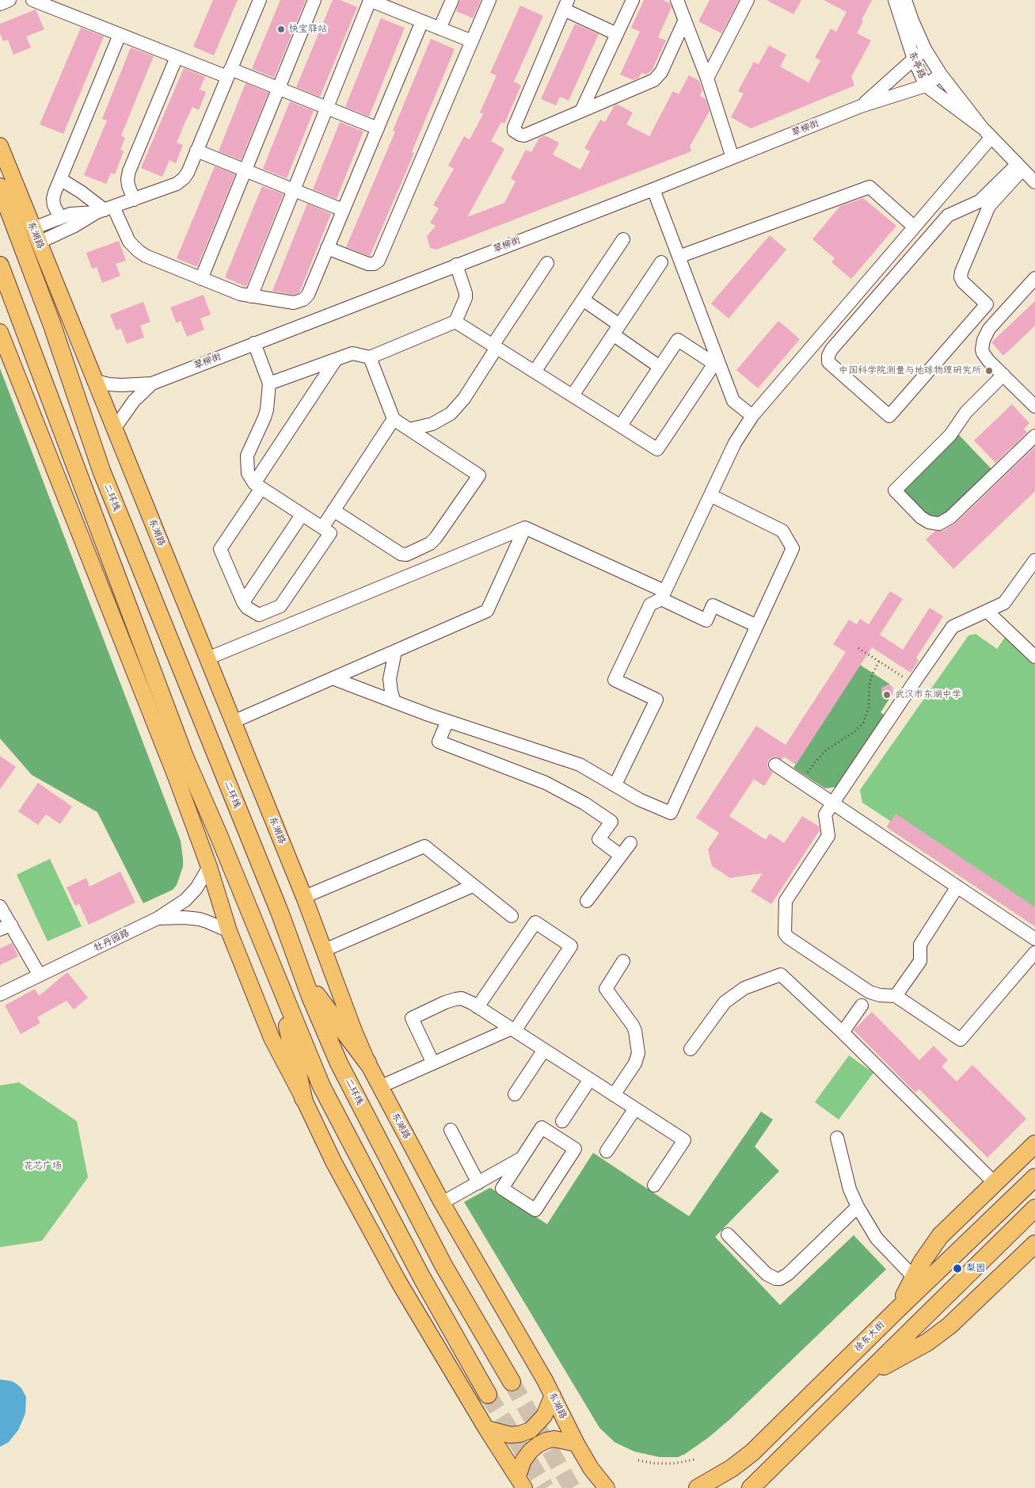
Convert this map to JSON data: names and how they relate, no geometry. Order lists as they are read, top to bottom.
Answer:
{
  "streets": {
    "highway": ["二环线", "徐东大街"],
    "main road": ["东湖路"],
    "street": ["东亭路", "翠柳街", "牡丹园路"]
  },
  "crossings": [
    ["东亭路", "翠柳街"]
  ],
  "parks": ["花芯广场"],
  "places": [
    "快宝驿站",
    "中国科学院测量与地球物理研究所",
    "武汉市东湖中学",
    "梨园"
  ]
}
